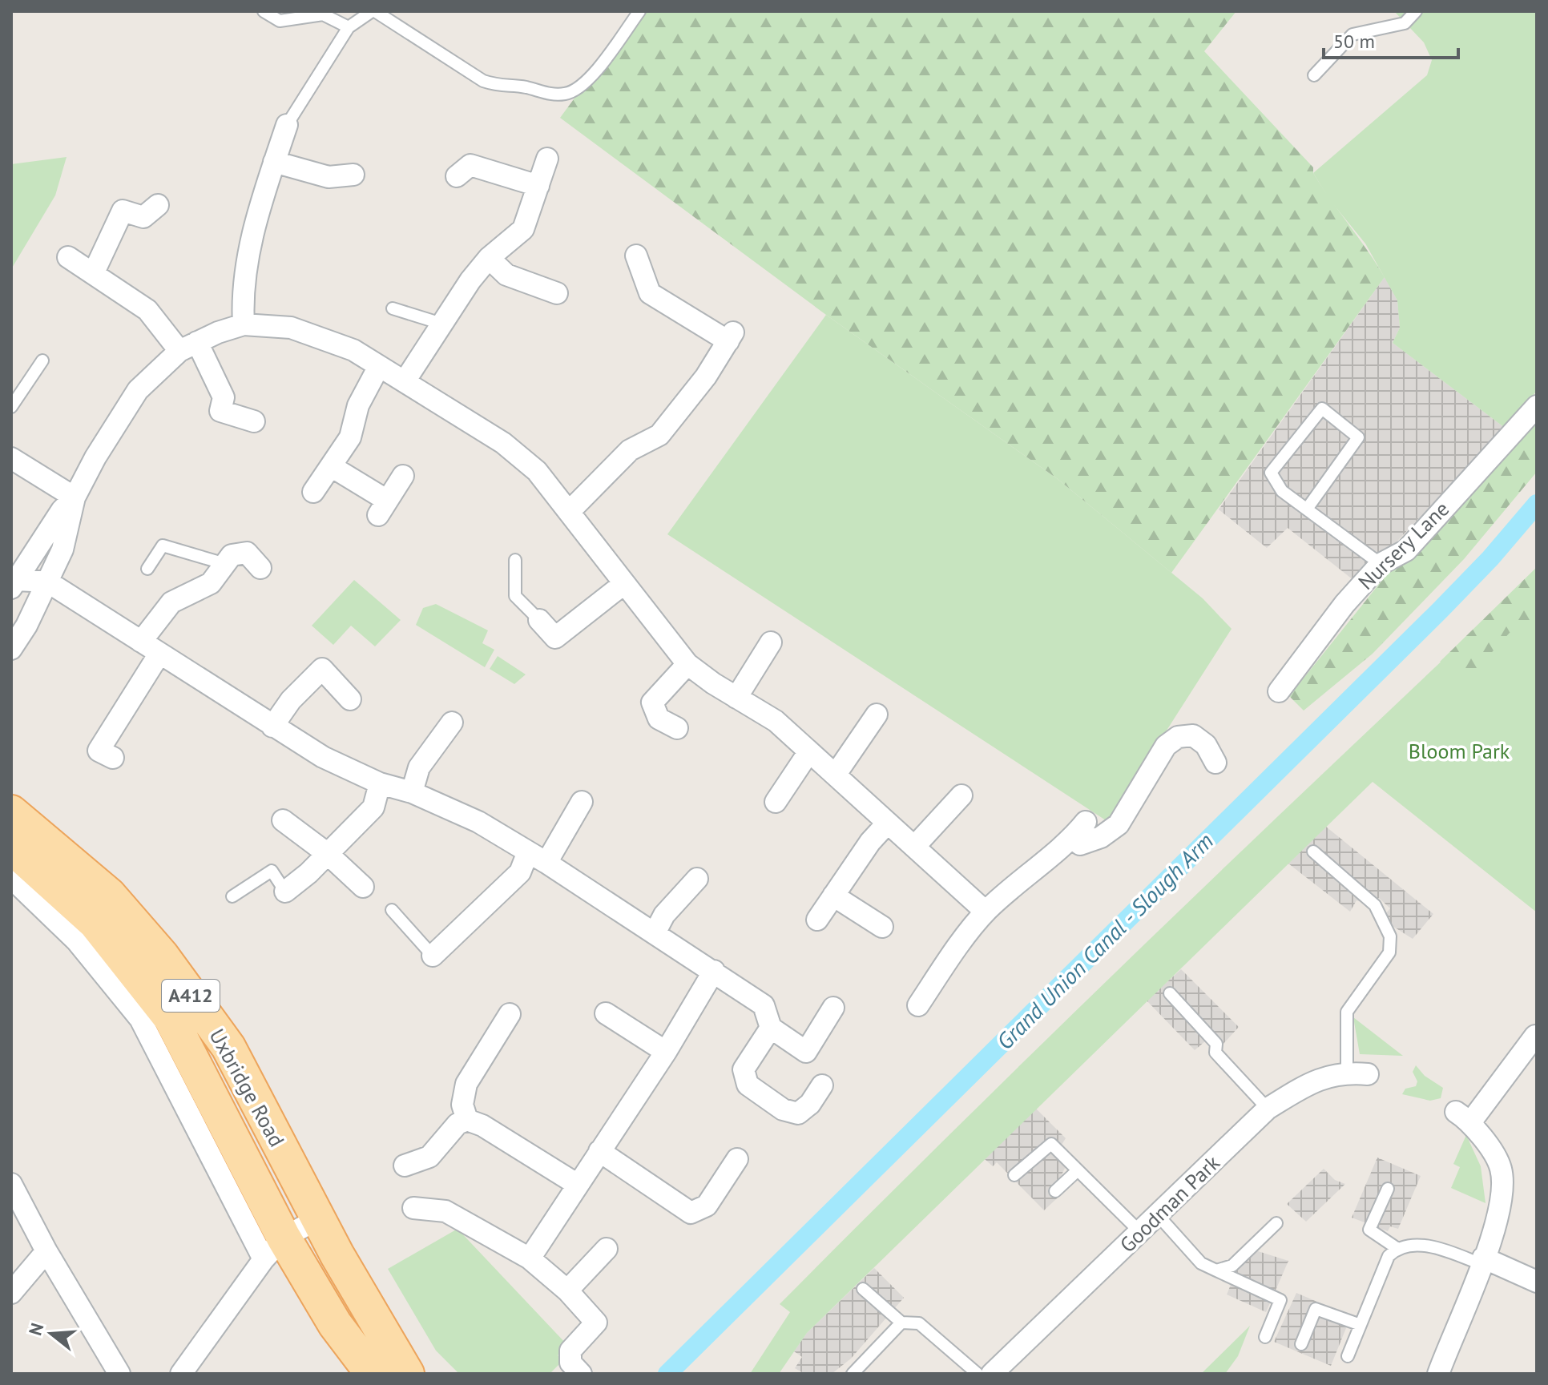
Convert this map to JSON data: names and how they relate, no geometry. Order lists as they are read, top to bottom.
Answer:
{
  "streets": {
    "main road": ["A412", "Uxbridge Road"],
    "street": ["Nursery Lane", "Goodman Park"]
  },
  "water": ["Grand Union Canal - Slough Arm"],
  "parks": ["Bloom Park"],
  "scale_bar": "50 m",
  "north": "left"
}
